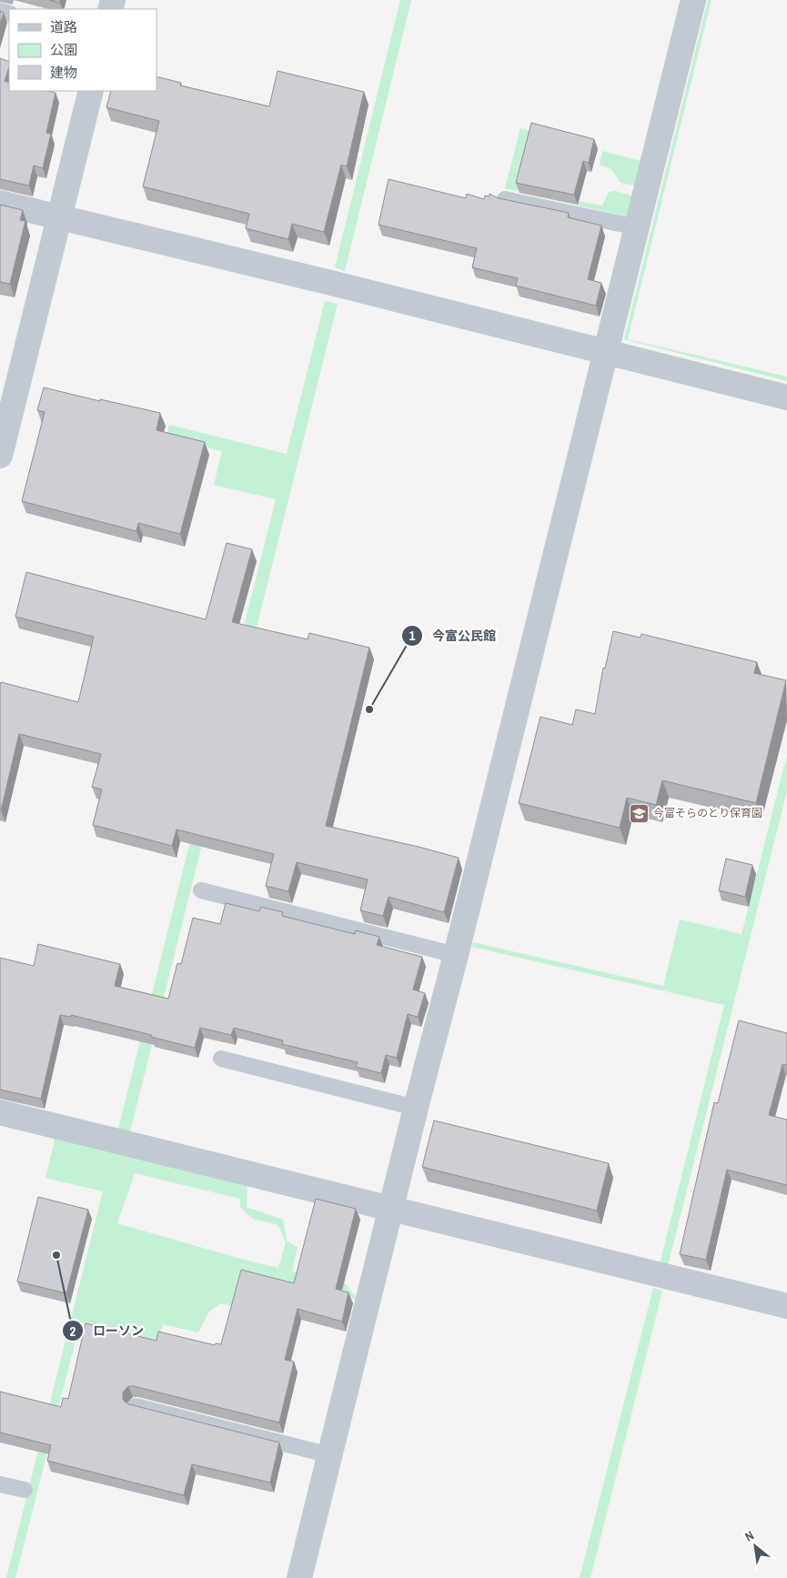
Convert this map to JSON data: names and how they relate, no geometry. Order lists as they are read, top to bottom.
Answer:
{
  "places": {
    "other": ["今富公民館", "ローソン"],
    "school or university": ["今富そらのとり保育園"]
  },
  "legend": ["道路", "公園", "建物"],
  "north": "top left"
}
